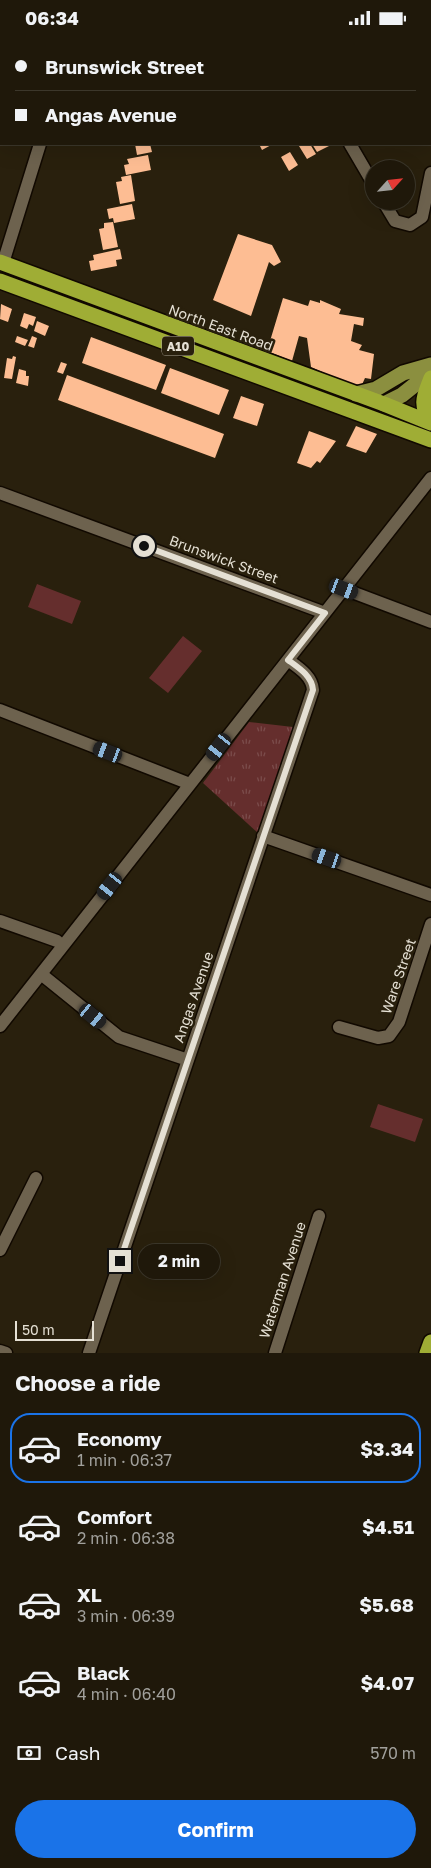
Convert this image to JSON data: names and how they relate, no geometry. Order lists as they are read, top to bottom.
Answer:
{
  "streets": {
    "highway": ["North East Road", "A10"],
    "street": [
      "Brunswick Street",
      "Ware Street",
      "Angas Avenue",
      "Waterman Avenue"
    ]
  },
  "scale_bar": "50 m",
  "north": "top right",
  "page": {
    "status": "06:34",
    "banner": ["Brunswick Street", "Angas Avenue"],
    "bubble": "2 min",
    "scale": "50 m",
    "heading": "Choose a ride",
    "list": [
      {
        "name": "Economy",
        "note": "1 min · 06:37",
        "value": "$3.34"
      },
      {
        "name": "Comfort",
        "note": "2 min · 06:38",
        "value": "$4.51"
      },
      {
        "name": "XL",
        "note": "3 min · 06:39",
        "value": "$5.68"
      },
      {
        "name": "Black",
        "note": "4 min · 06:40",
        "value": "$4.07"
      }
    ],
    "pay": ["Cash", "570 m"],
    "buttons": "Confirm"
  }
}
